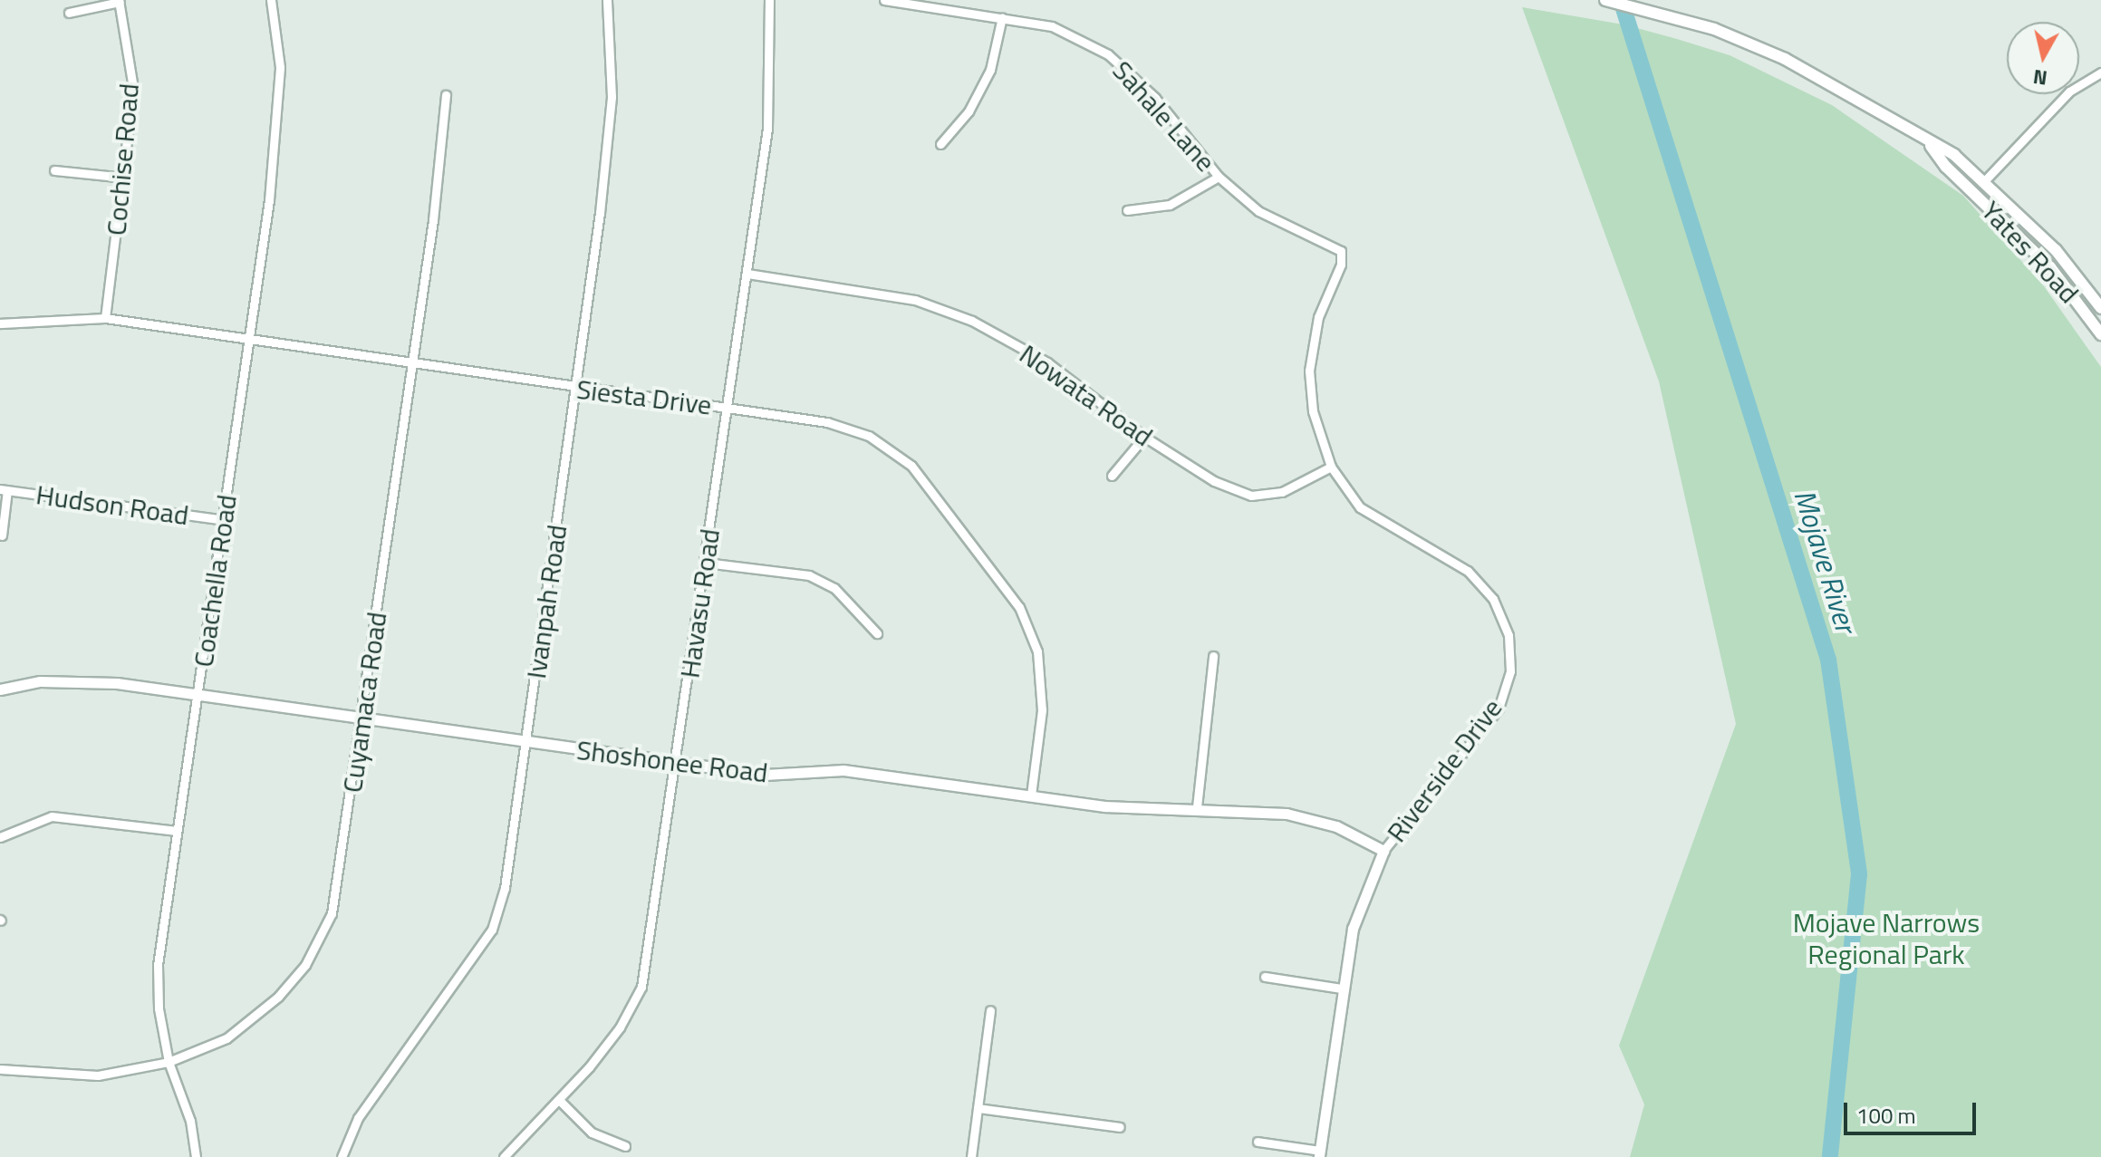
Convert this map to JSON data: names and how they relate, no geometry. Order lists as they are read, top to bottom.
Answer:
{
  "streets": {
    "main road": ["Yates Road"],
    "street": [
      "Sahale Lane",
      "Cochise Road",
      "Nowata Road",
      "Siesta Drive",
      "Hudson Road",
      "Coachella Road",
      "Ivanpah Road",
      "Havasu Road",
      "Cuyamaca Road",
      "Shoshonee Road",
      "Riverside Drive"
    ]
  },
  "crossings": [
    ["Sahale Lane", "Riverside Drive"],
    ["Cochise Road", "Siesta Drive"],
    ["Nowata Road", "Havasu Road"],
    ["Nowata Road", "Riverside Drive"],
    ["Siesta Drive", "Coachella Road"],
    ["Siesta Drive", "Ivanpah Road"],
    ["Siesta Drive", "Havasu Road"],
    ["Siesta Drive", "Cuyamaca Road"],
    ["Siesta Drive", "Shoshonee Road"],
    ["Hudson Road", "Coachella Road"],
    ["Coachella Road", "Cuyamaca Road"],
    ["Coachella Road", "Shoshonee Road"],
    ["Ivanpah Road", "Shoshonee Road"],
    ["Havasu Road", "Shoshonee Road"],
    ["Cuyamaca Road", "Shoshonee Road"],
    ["Shoshonee Road", "Riverside Drive"]
  ],
  "water": ["Mojave River"],
  "parks": ["Mojave Narrows Regional Park"],
  "scale_bar": "100 m",
  "north": "bottom"
}
